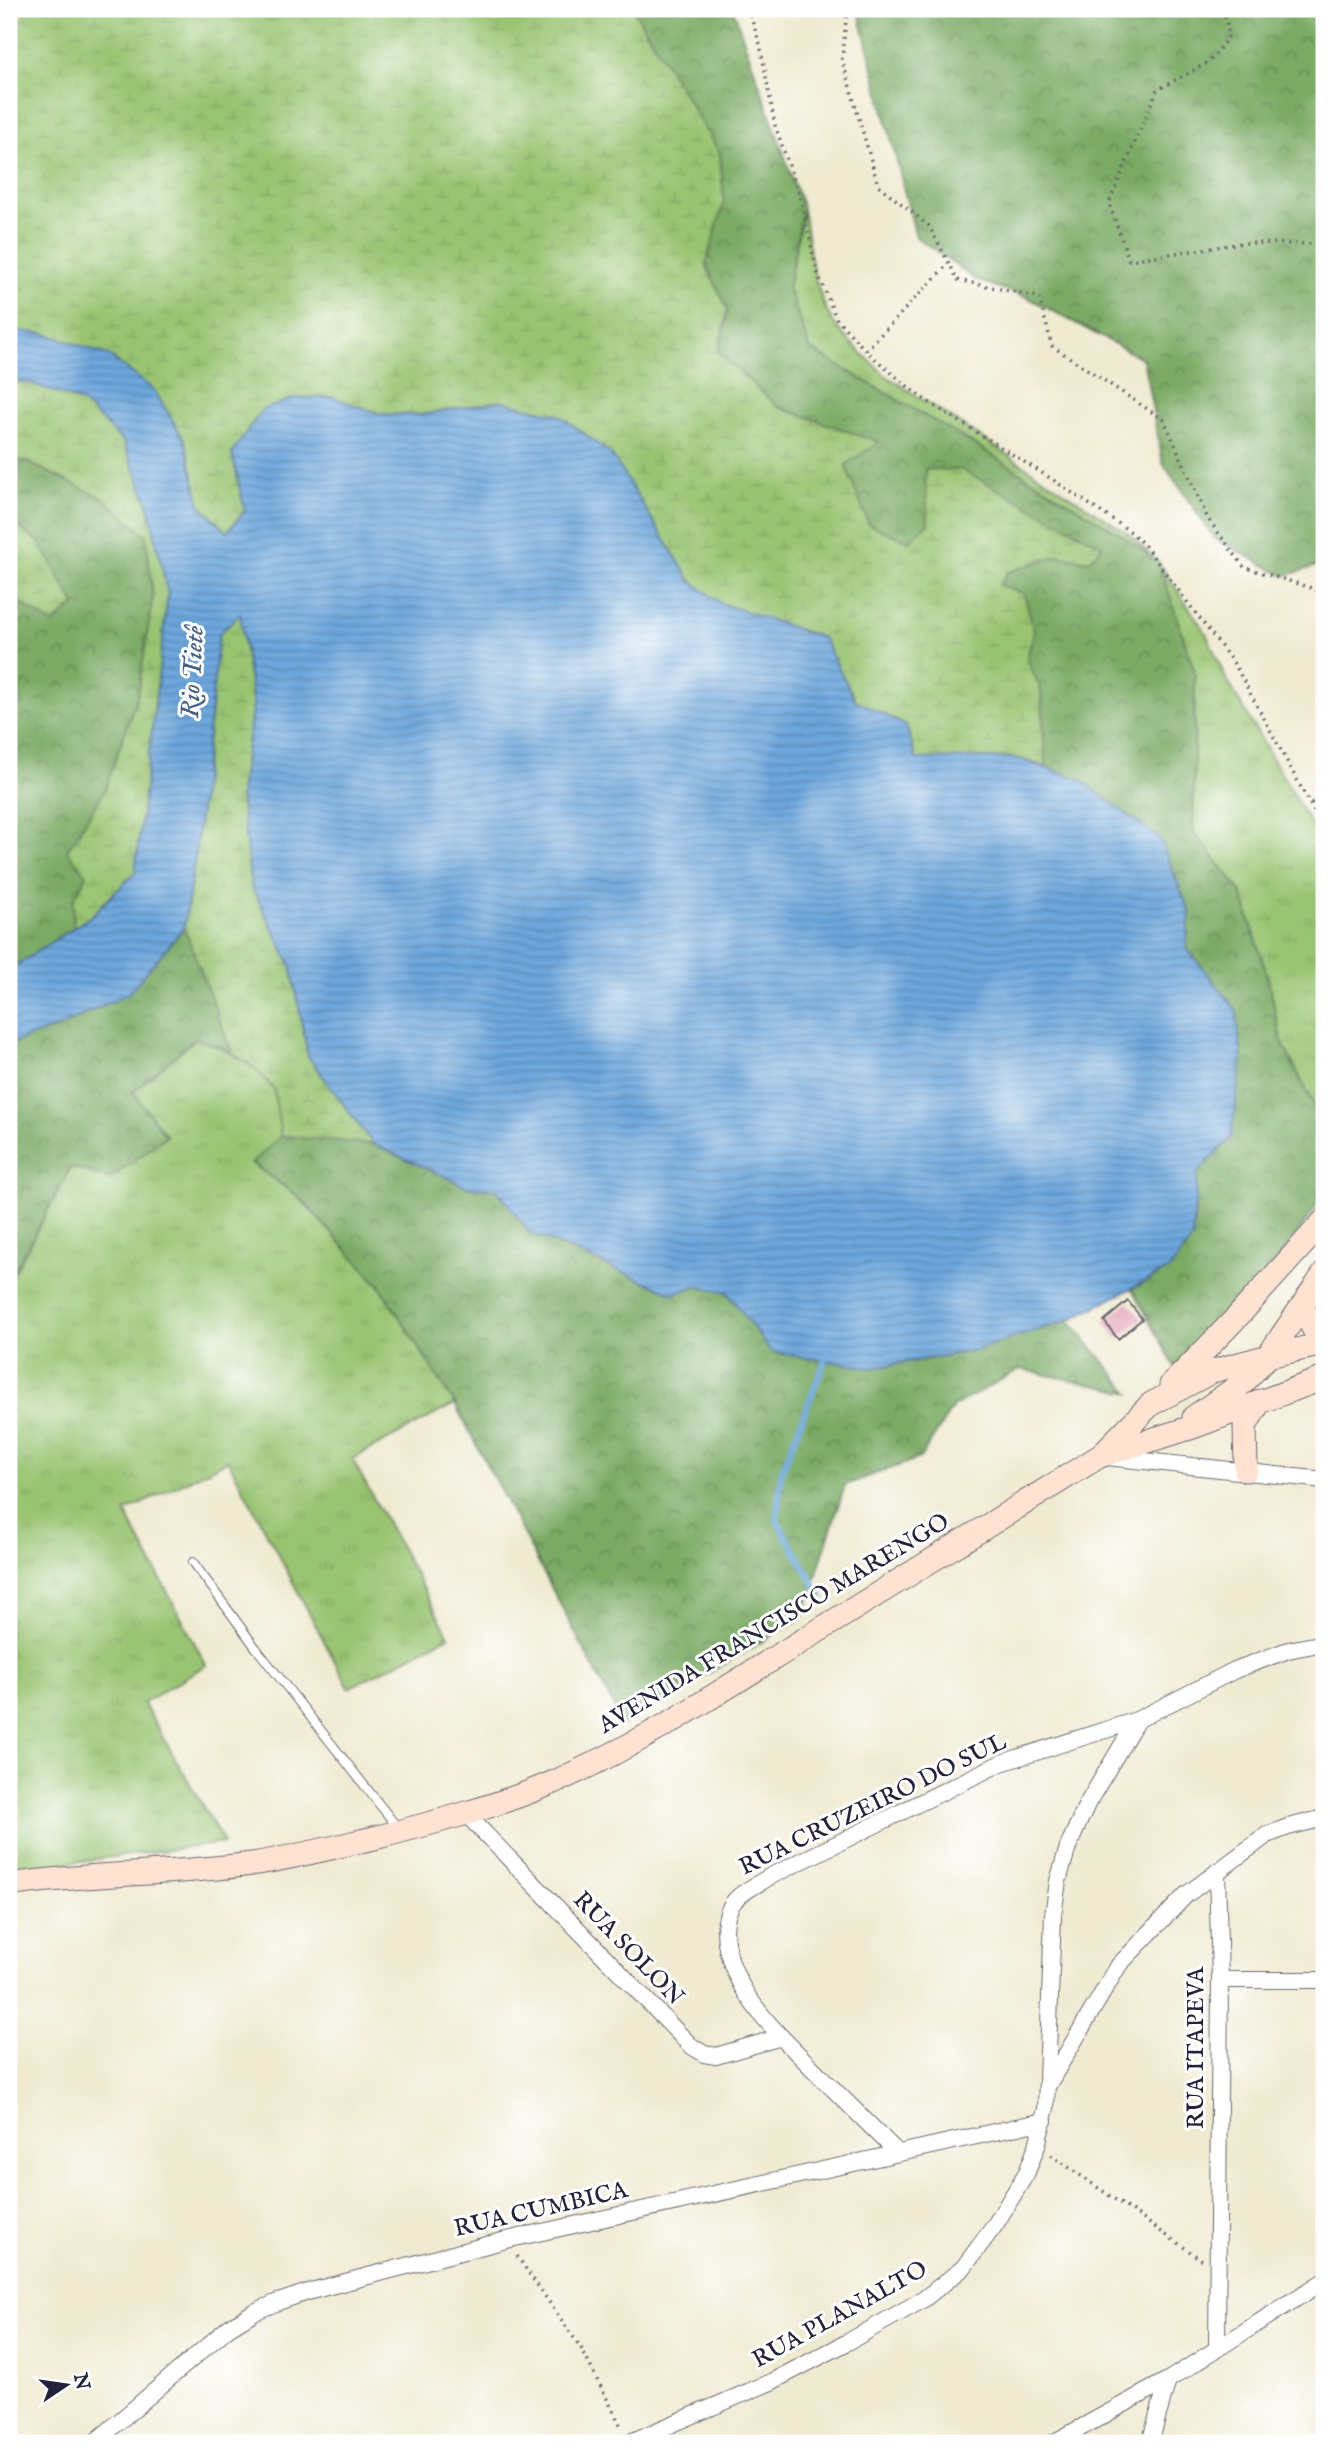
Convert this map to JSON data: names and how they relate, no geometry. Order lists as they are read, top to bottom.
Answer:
{
  "streets": {
    "main road": ["AVENIDA FRANCISCO MARENGO"],
    "street": [
      "RUA CRUZEIRO DO SUL",
      "RUA SOLON",
      "RUA ITAPEVA",
      "RUA CUMBICA",
      "RUA PLANALTO"
    ]
  },
  "crossings": [
    ["AVENIDA FRANCISCO MARENGO", "RUA SOLON"],
    ["RUA CRUZEIRO DO SUL", "RUA SOLON"],
    ["RUA CRUZEIRO DO SUL", "RUA CUMBICA"],
    ["RUA ITAPEVA", "RUA PLANALTO"],
    ["RUA CUMBICA", "RUA PLANALTO"]
  ],
  "water": ["Rio Tietê"],
  "north": "right"
}
